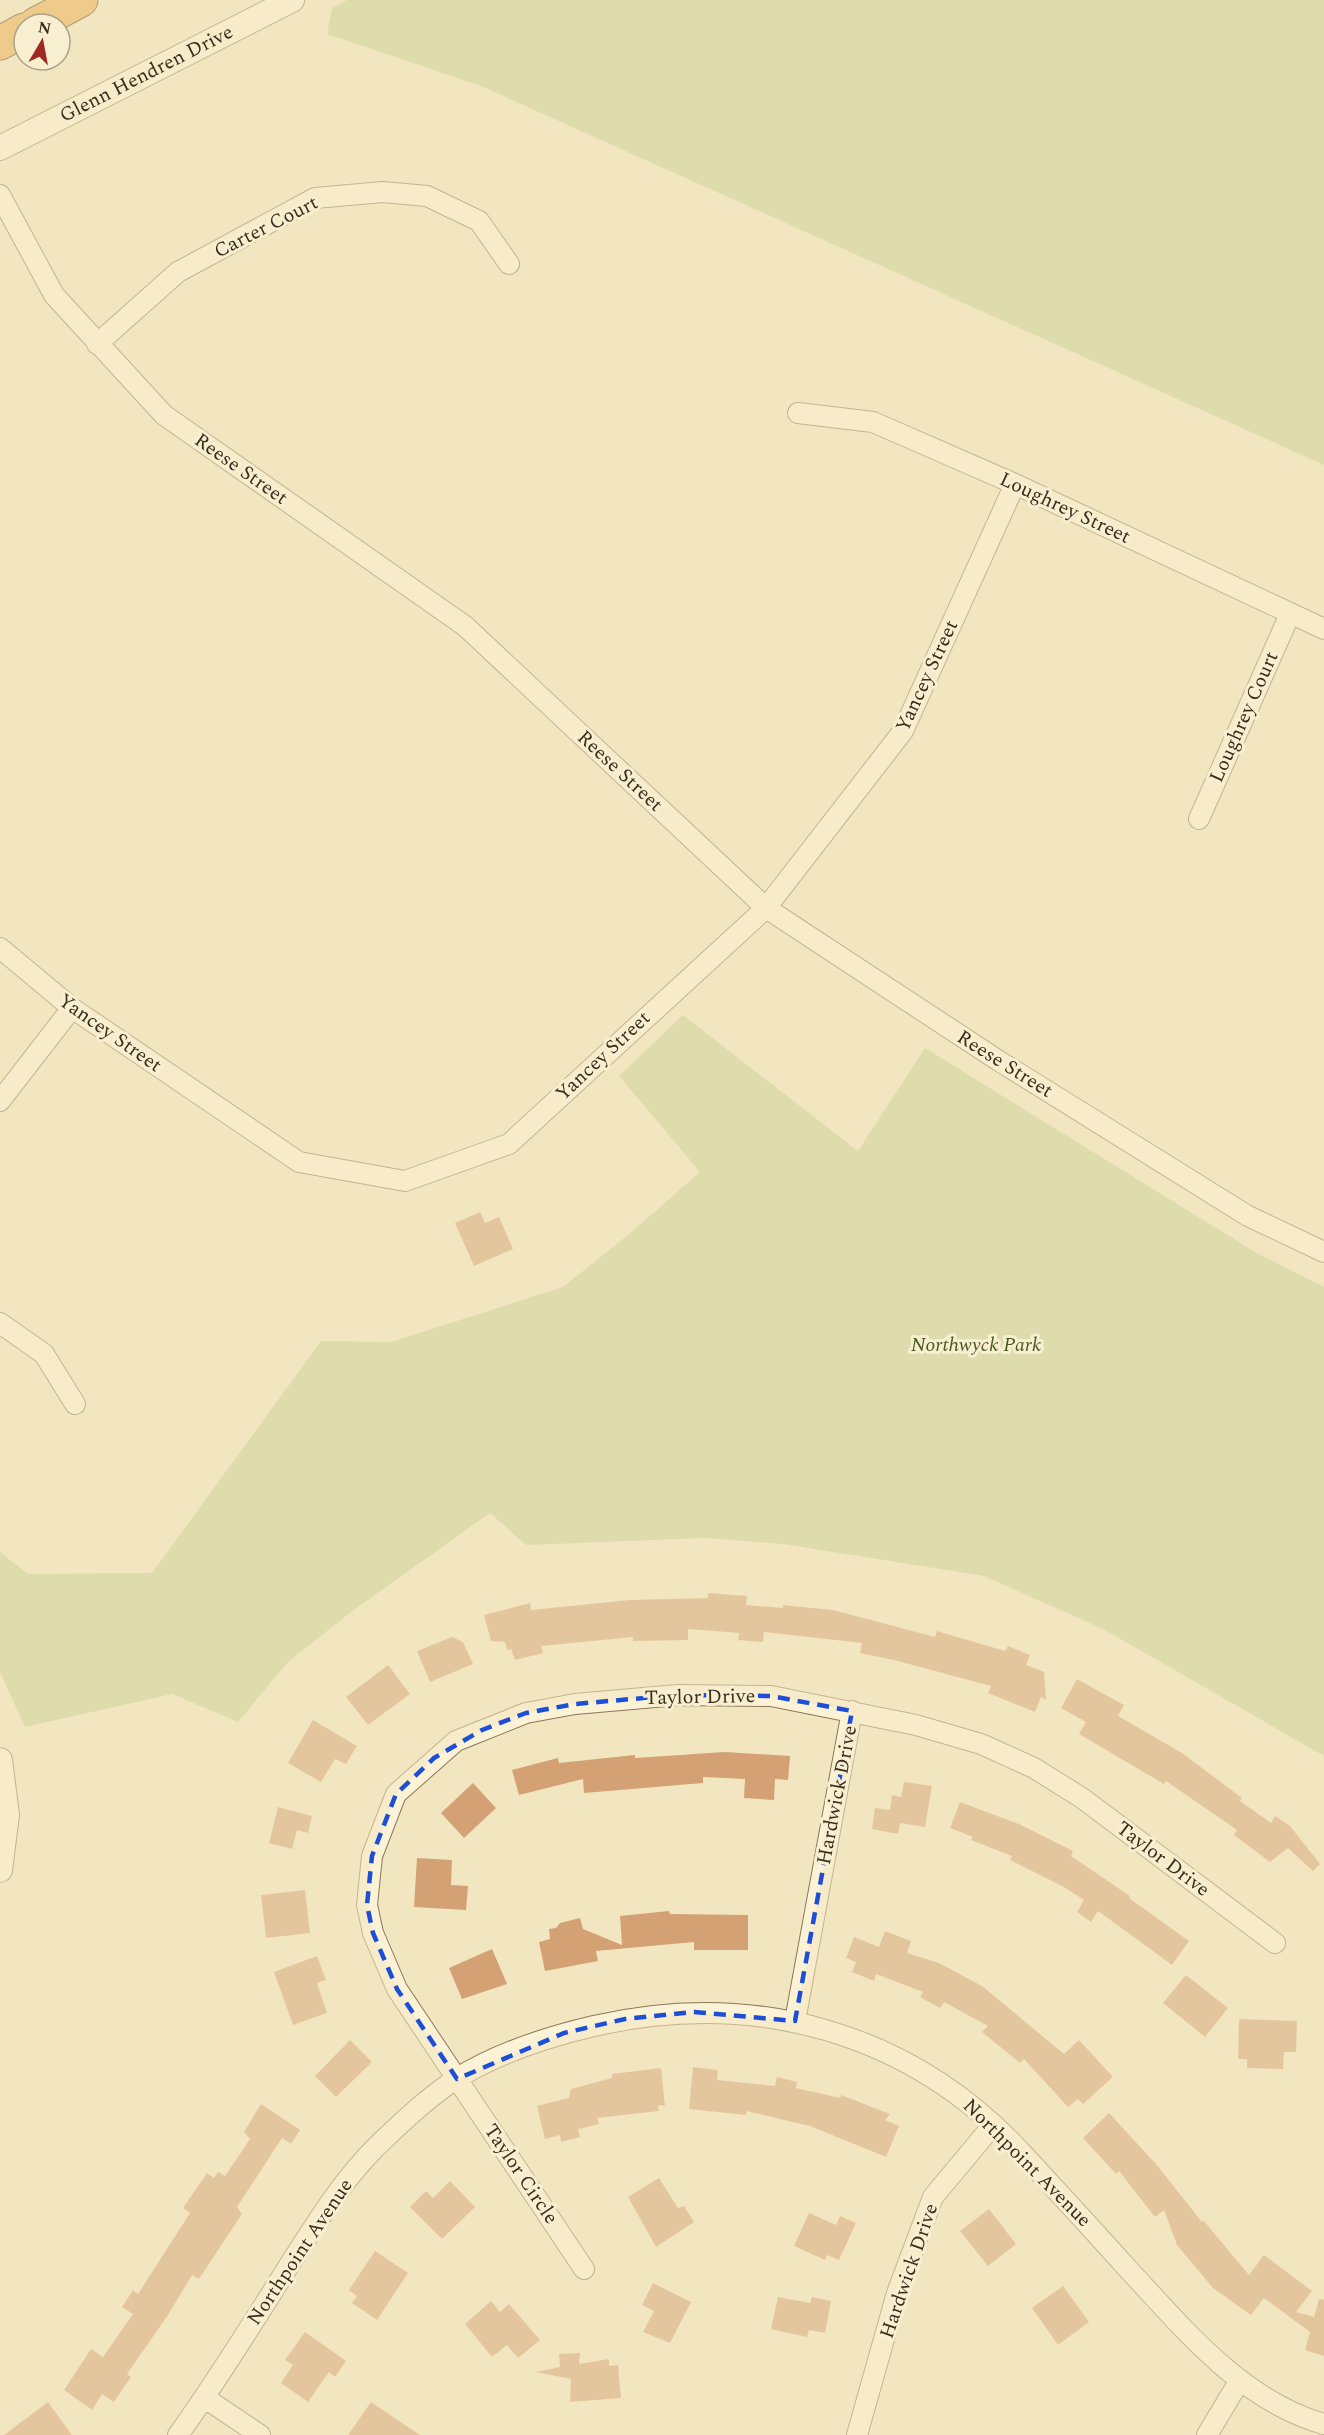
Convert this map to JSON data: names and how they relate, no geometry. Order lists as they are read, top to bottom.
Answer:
{
  "streets": {
    "street": [
      "Glenn Hendren Drive",
      "Carter Court",
      "Reese Street",
      "Loughrey Street",
      "Yancey Street",
      "Loughrey Court",
      "Taylor Drive",
      "Hardwick Drive",
      "Northpoint Avenue",
      "Taylor Circle"
    ]
  },
  "crossings": [
    ["Carter Court", "Reese Street"],
    ["Reese Street", "Yancey Street"],
    ["Loughrey Street", "Yancey Street"],
    ["Loughrey Street", "Loughrey Court"],
    ["Taylor Drive", "Hardwick Drive"],
    ["Taylor Drive", "Northpoint Avenue"],
    ["Taylor Drive", "Taylor Circle"],
    ["Hardwick Drive", "Northpoint Avenue"],
    ["Northpoint Avenue", "Taylor Circle"]
  ],
  "parks": ["Northwyck Park"],
  "north": "top"
}
